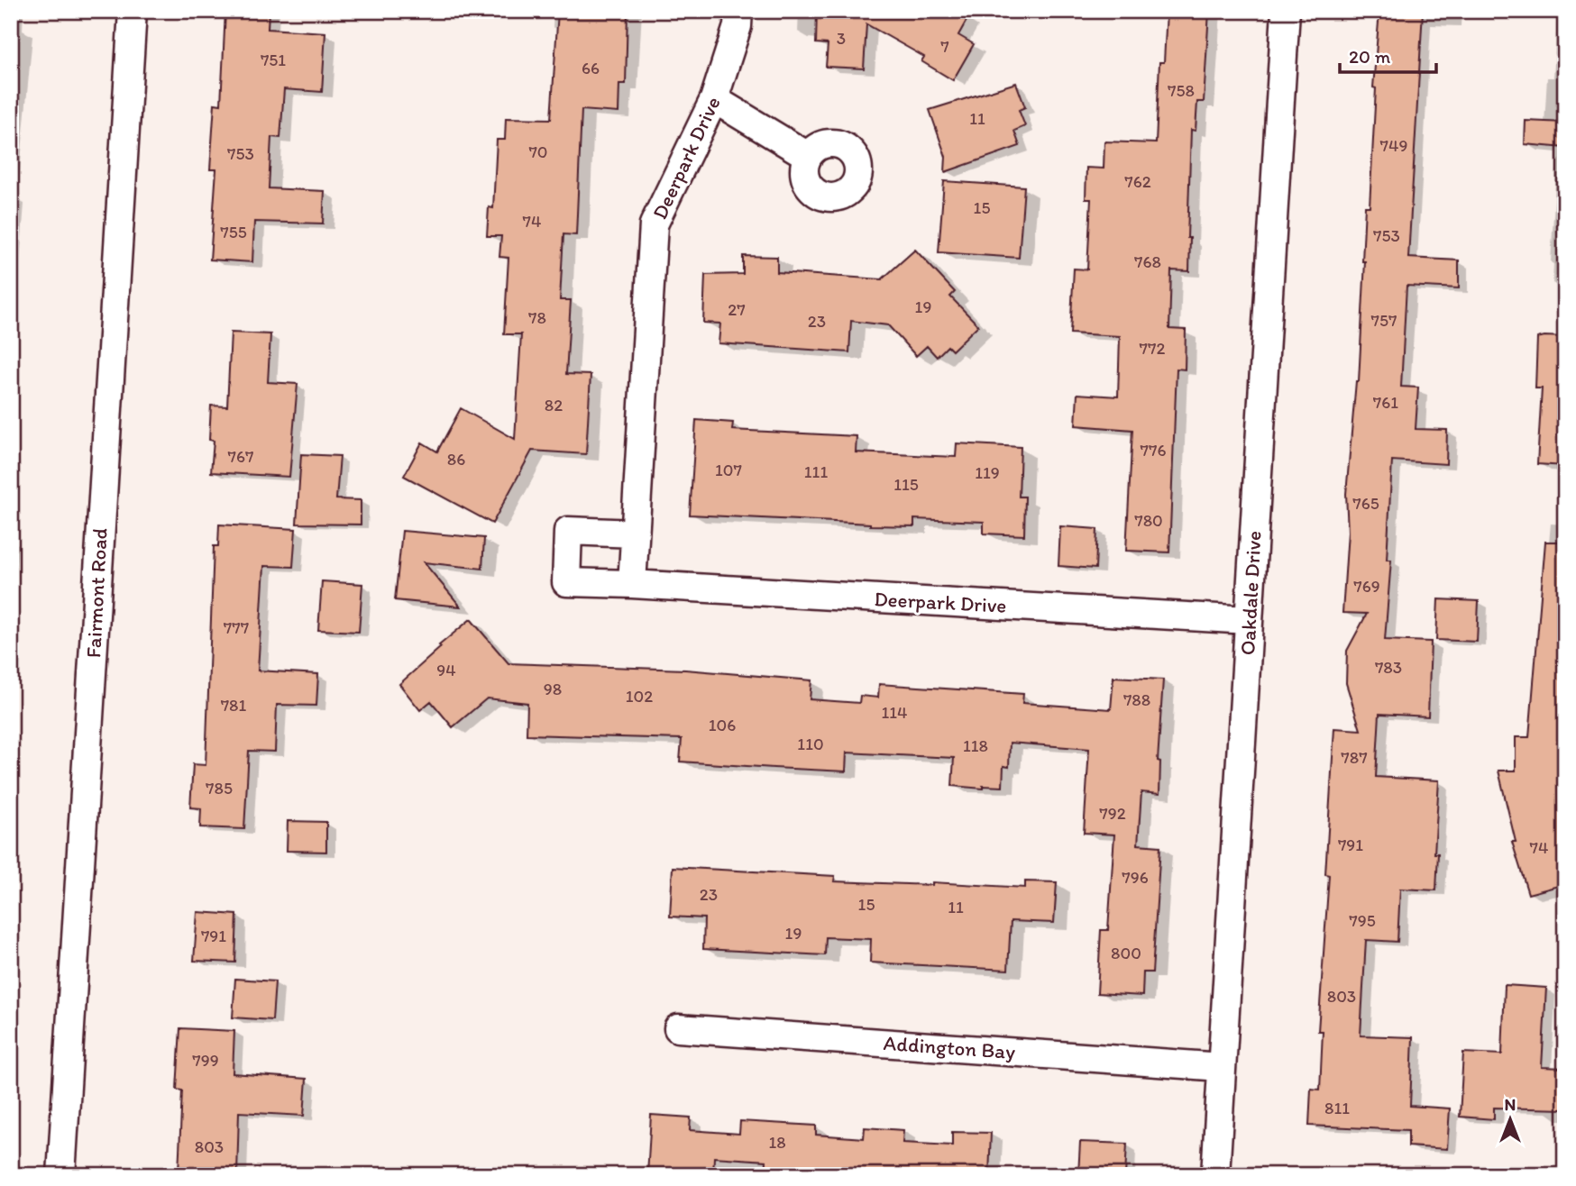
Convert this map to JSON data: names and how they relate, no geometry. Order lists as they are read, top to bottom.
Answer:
{
  "streets": {
    "street": [
      "Deerpark Drive",
      "Fairmont Road",
      "Oakdale Drive",
      "Addington Bay"
    ]
  },
  "crossings": [
    ["Deerpark Drive", "Oakdale Drive"],
    ["Oakdale Drive", "Addington Bay"]
  ],
  "house_numbers": [
    "3",
    "7",
    "751",
    "66",
    "758",
    "11",
    "749",
    "70",
    "753",
    "762",
    "15",
    "74",
    "755",
    "753",
    "768",
    "19",
    "27",
    "78",
    "757",
    "23",
    "772",
    "761",
    "82",
    "776",
    "767",
    "86",
    "107",
    "111",
    "119",
    "115",
    "765",
    "780",
    "769",
    "777",
    "783",
    "94",
    "98",
    "102",
    "788",
    "781",
    "114",
    "106",
    "110",
    "118",
    "787",
    "785",
    "792",
    "791",
    "74",
    "796",
    "23",
    "15",
    "11",
    "795",
    "19",
    "791",
    "800",
    "803",
    "799",
    "811",
    "18",
    "803"
  ],
  "scale_bar": "20 m",
  "north": "top"
}
